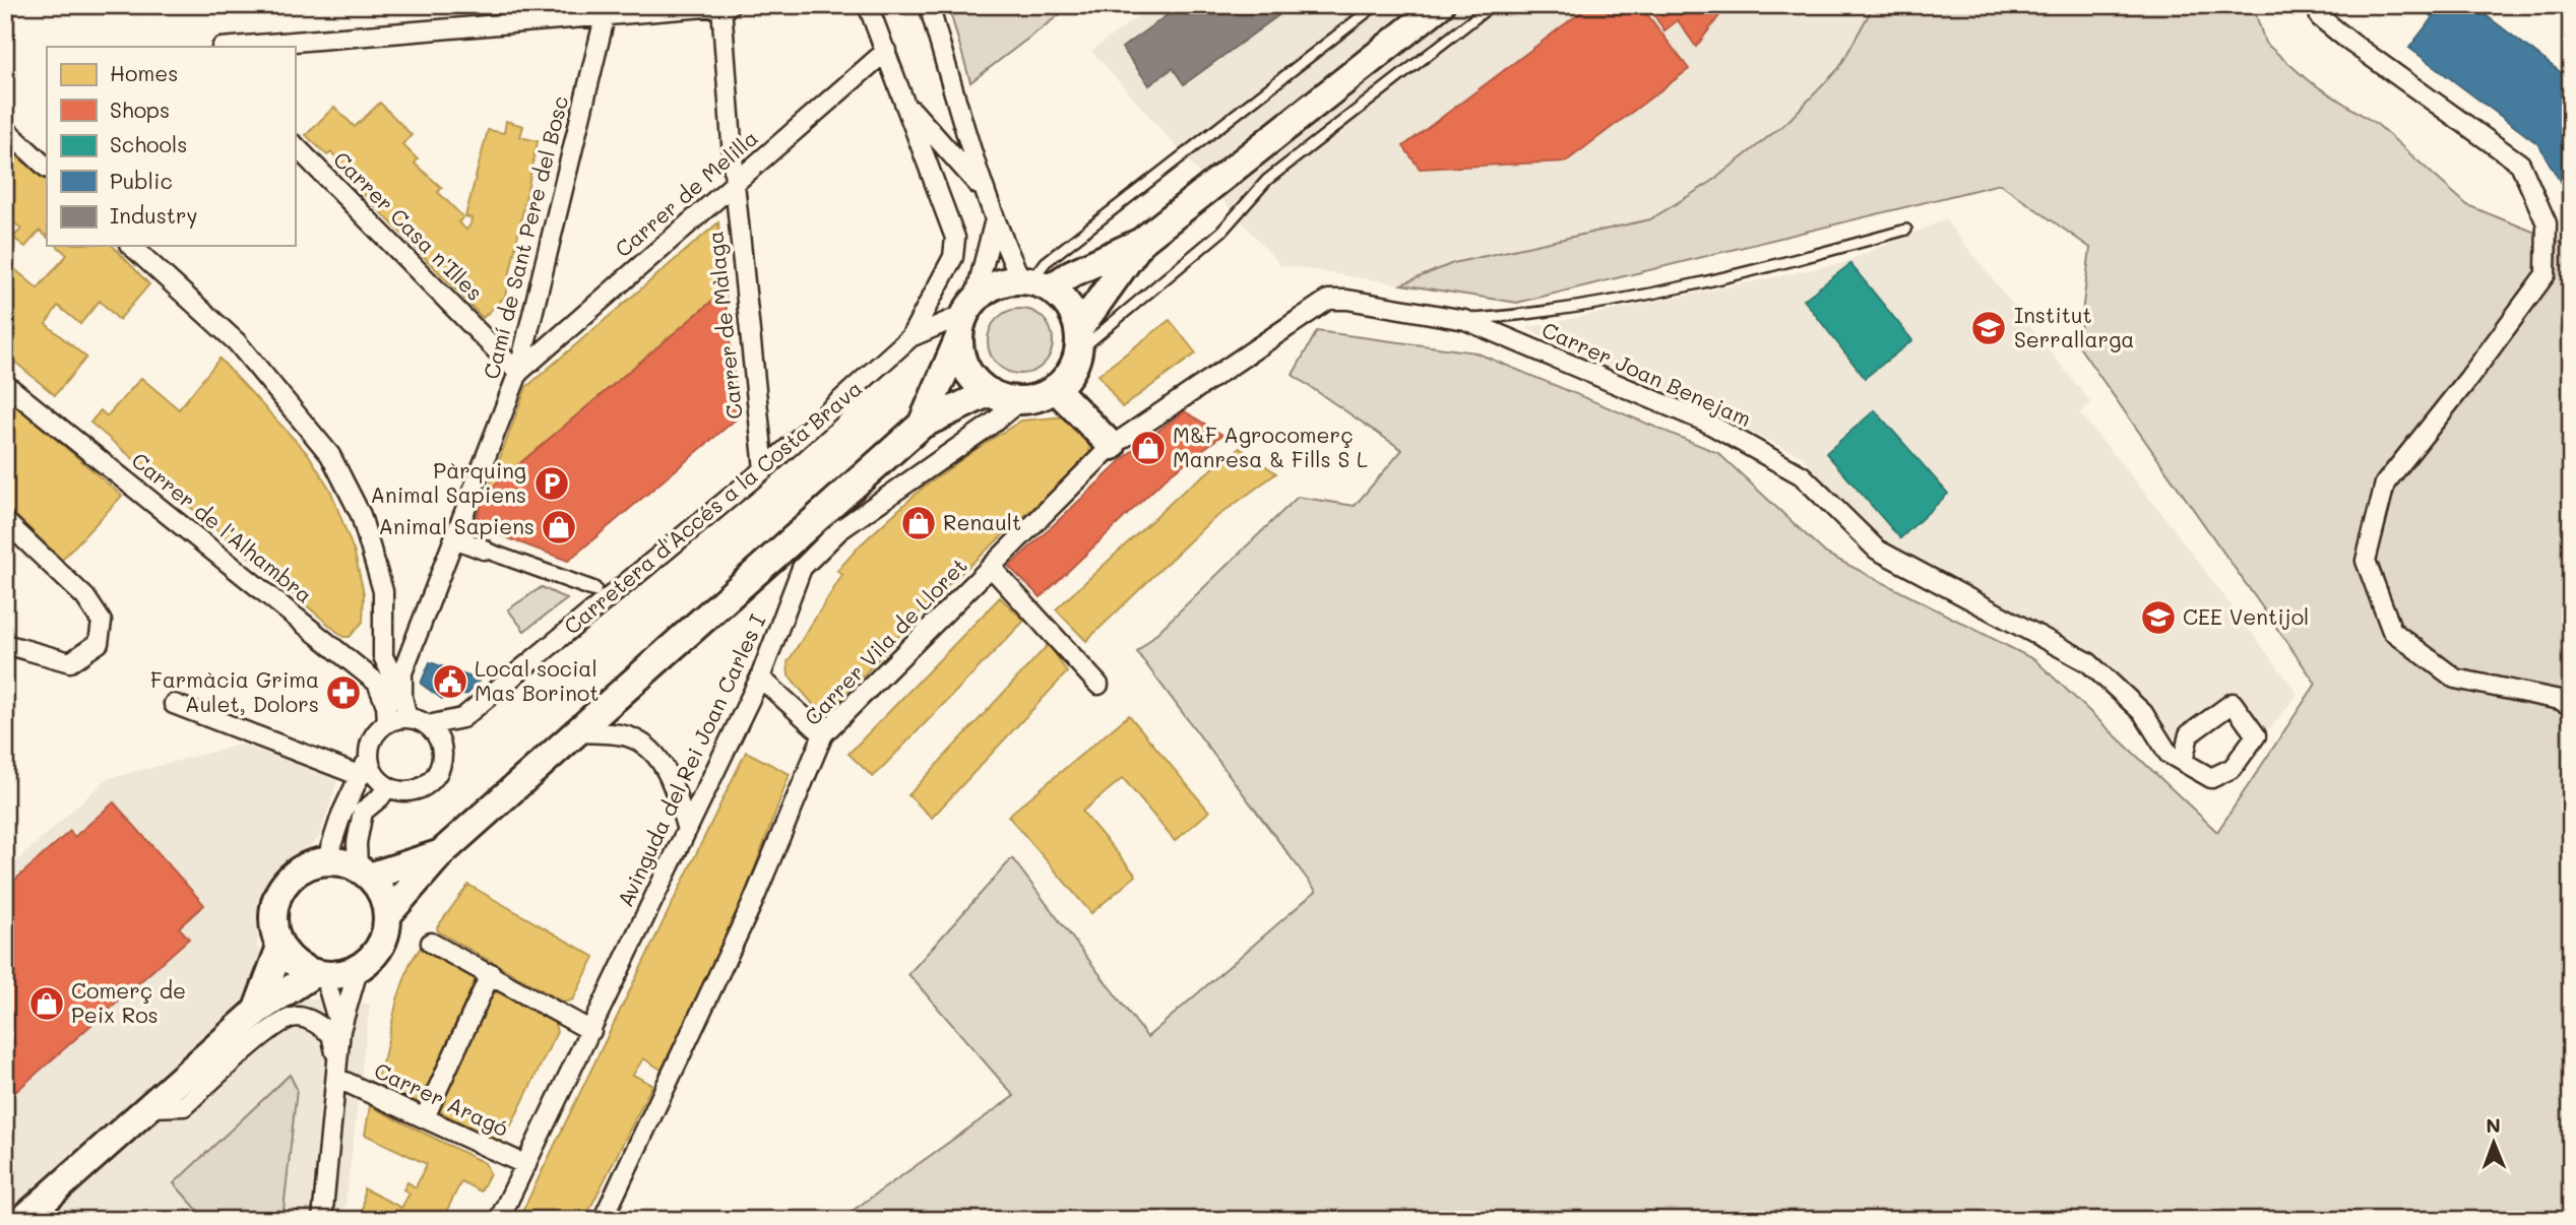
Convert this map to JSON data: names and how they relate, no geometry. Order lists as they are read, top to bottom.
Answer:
{
  "streets": {
    "street": [
      "Carrer de Melilla",
      "Carrer Casa n'Illes",
      "Camí de Sant Pere del Bosc",
      "Carrer de Màlaga",
      "Carrer Joan Benejam",
      "Carretera d'Accés a la Costa Brava",
      "Carrer de l'Alhambra",
      "Carrer Vila de Lloret",
      "Avinguda del Rei Joan Carles I",
      "Carrer Aragó"
    ]
  },
  "crossings": [
    ["Carrer de Melilla", "Carrer Casa n'Illes"],
    ["Carrer de Melilla", "Camí de Sant Pere del Bosc"],
    ["Carrer de Melilla", "Carrer de Màlaga"],
    ["Carrer Casa n'Illes", "Camí de Sant Pere del Bosc"],
    ["Camí de Sant Pere del Bosc", "Carretera d'Accés a la Costa Brava"],
    ["Camí de Sant Pere del Bosc", "Carrer de l'Alhambra"],
    ["Carrer de Màlaga", "Carretera d'Accés a la Costa Brava"],
    ["Carrer Joan Benejam", "Carrer Vila de Lloret"],
    ["Carretera d'Accés a la Costa Brava", "Carrer de l'Alhambra"],
    ["Carretera d'Accés a la Costa Brava", "Avinguda del Rei Joan Carles I"],
    ["Avinguda del Rei Joan Carles I", "Carrer Aragó"]
  ],
  "places": {
    "school or university": ["Institut Serrallarga", "CEE Ventijol"],
    "shop": [
      "M&F Agrocomerç Manresa & Fills S L",
      "Renault",
      "Animal Sapiens",
      "Comerç de Peix Ros"
    ],
    "parking": ["Pàrquing Animal Sapiens"],
    "public building": ["Local social Mas Borinot"],
    "pharmacy": ["Farmàcia Grima Aulet, Dolors"]
  },
  "legend": [
    "Homes",
    "Shops",
    "Schools",
    "Public",
    "Industry"
  ],
  "north": "top"
}
